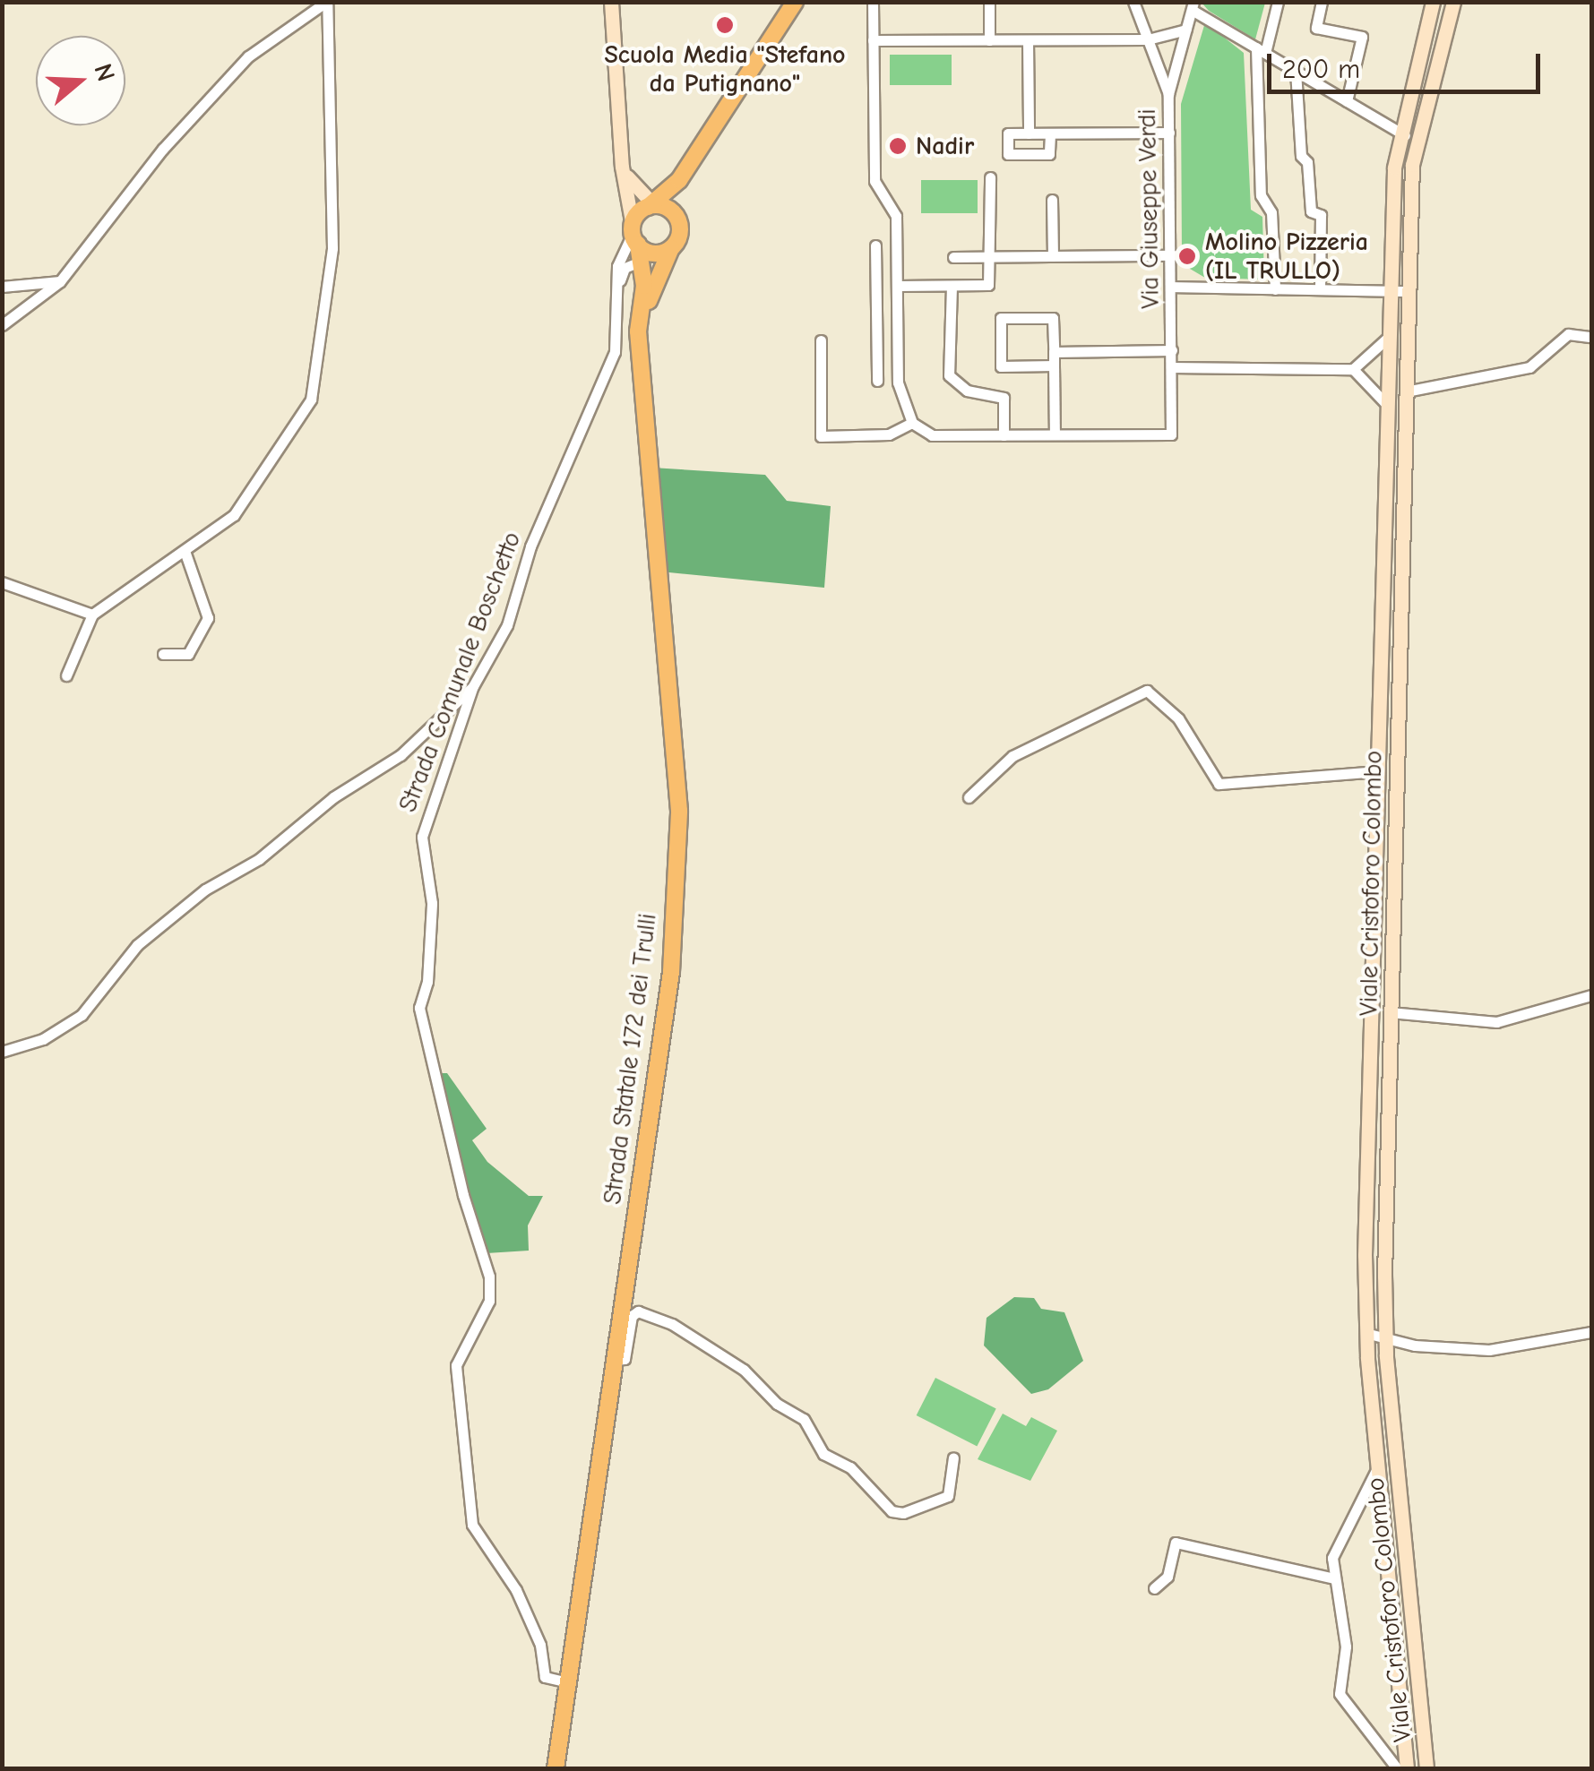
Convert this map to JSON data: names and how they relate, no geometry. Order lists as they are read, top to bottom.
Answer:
{
  "streets": {
    "main road": ["Viale Cristoforo Colombo", "Strada Statale 172 dei Trulli"],
    "street": ["Via Giuseppe Verdi", "Strada Comunale Boschetto"]
  },
  "crossings": [
    ["Strada Comunale Boschetto", "Strada Statale 172 dei Trulli"]
  ],
  "places": ["Scuola Media \"Stefano da Putignano\"", "Nadir", "Molino Pizzeria (IL TRULLO)"],
  "scale_bar": "200 m",
  "north": "right"
}
